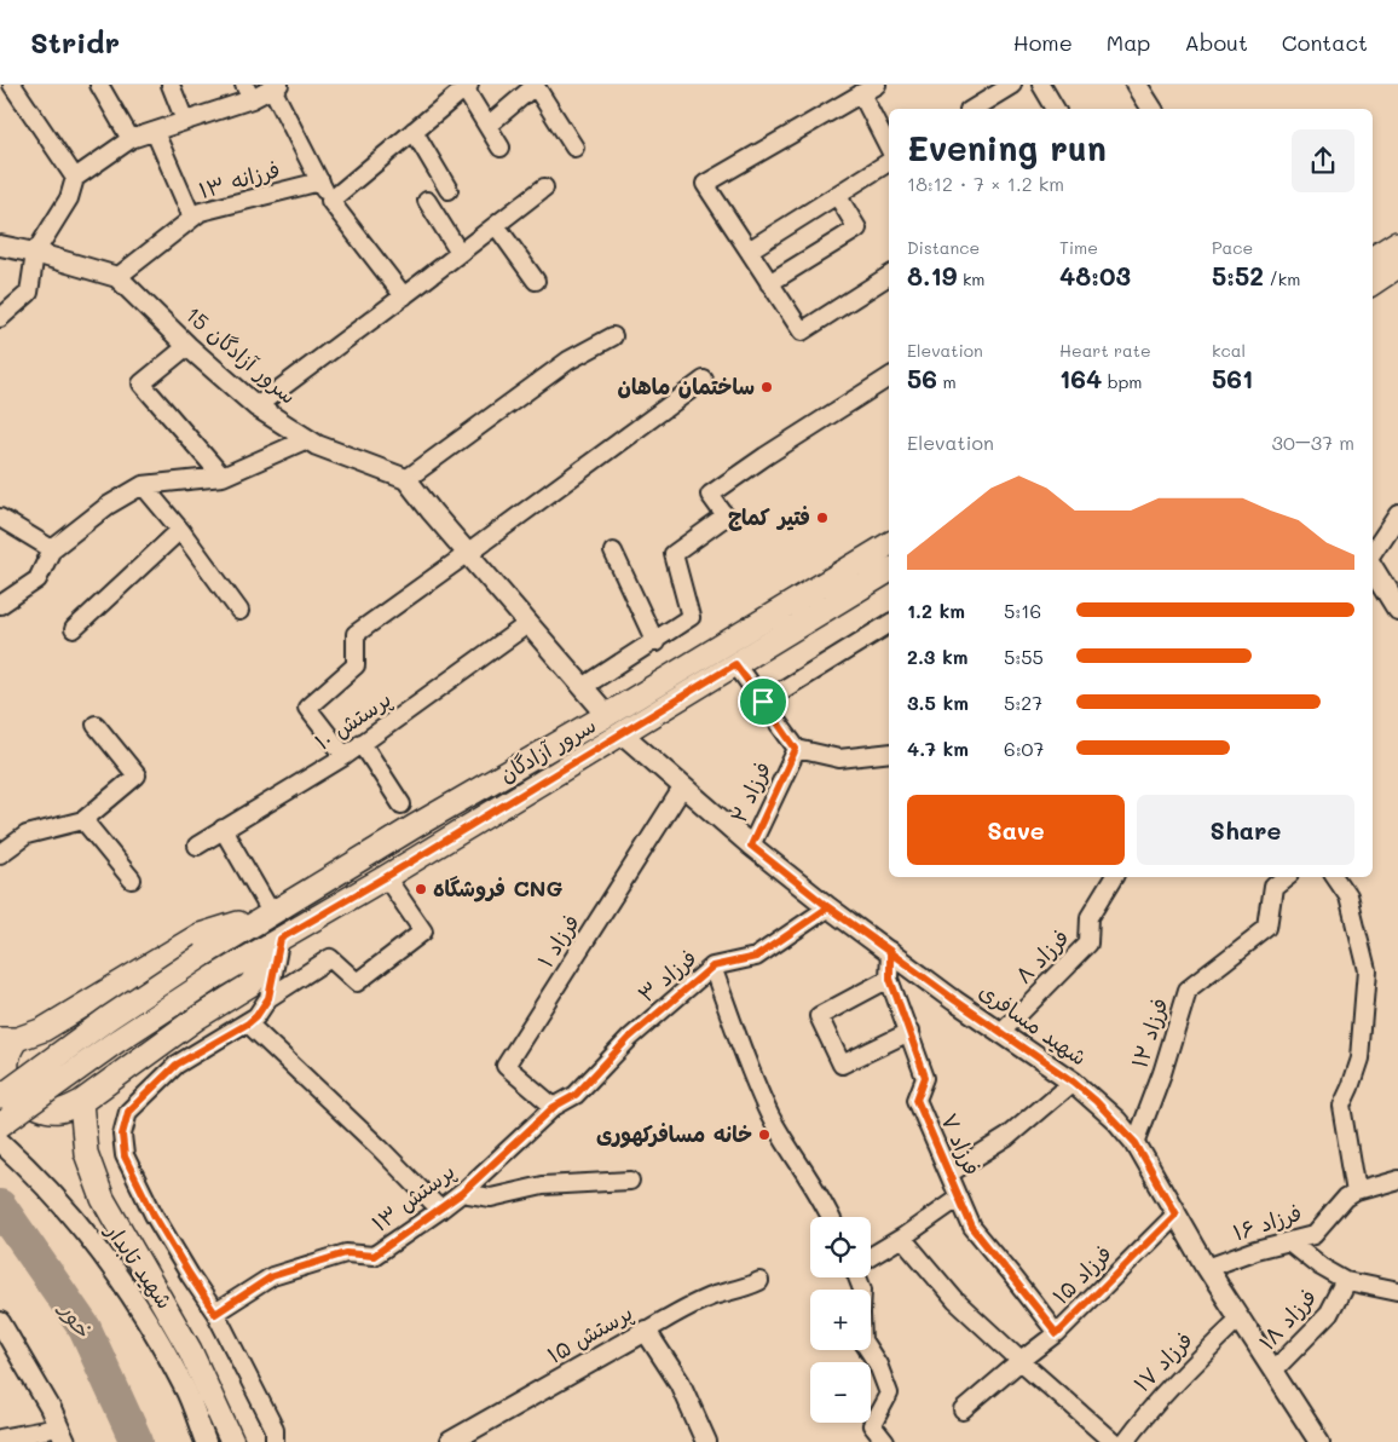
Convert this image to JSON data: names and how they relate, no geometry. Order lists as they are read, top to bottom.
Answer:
{
  "streets": {
    "main road": ["سرور آزادگان"],
    "street": [
      "فرزانه ۱۳",
      "سرور آزادگان 15",
      "پرستش ۱۰",
      "فرزاد ۲",
      "فرزاد ۱",
      "فرزاد ۸",
      "فرزاد ۳",
      "شهید مسافری",
      "فرزاد ۱۲",
      "فرزاد ۷",
      "پرستش ۱۳",
      "فرزاد ۱۶",
      "شهید تابدار",
      "فرزاد ۱۵",
      "فرزاد ۱۸",
      "پرستش ۱۵",
      "فرزاد ۱۷"
    ]
  },
  "crossings": [
    ["فرزانه ۱۳", "سرور آزادگان 15"],
    ["سرور آزادگان", "شهید مسافری"],
    ["فرزاد ۲", "شهید مسافری"],
    ["فرزاد ۱", "فرزاد ۳"],
    ["فرزاد ۱", "شهید مسافری"],
    ["فرزاد ۱", "پرستش ۱۳"],
    ["فرزاد ۸", "شهید مسافری"],
    ["فرزاد ۳", "شهید مسافری"],
    ["فرزاد ۳", "پرستش ۱۳"],
    ["شهید مسافری", "فرزاد ۱۲"],
    ["شهید مسافری", "فرزاد ۷"],
    ["شهید مسافری", "فرزاد ۱۶"],
    ["شهید مسافری", "فرزاد ۱۵"],
    ["شهید مسافری", "فرزاد ۱۸"],
    ["شهید مسافری", "فرزاد ۱۷"],
    ["فرزاد ۷", "فرزاد ۱۵"]
  ],
  "water": ["خور"],
  "places": [
    "ساختمان ماهان",
    "فتیر کماج",
    "فروشگاه CNG",
    "خانه مسافرکهوری"
  ],
  "page": {
    "header": "Stridr",
    "nav": [
      "Home",
      "Map",
      "About",
      "Contact"
    ],
    "heading": ["Evening run", "18:12 · 7 × 1.2 km"],
    "stats": [
      ["Distance", "8.19 km"],
      ["Time", "48:03"],
      ["Pace", "5:52 /km"],
      ["Elevation", "56 m"],
      ["Heart rate", "164 bpm"],
      ["kcal", "561"]
    ],
    "chart": ["Elevation", "30–37 m"],
    "list": [
      {
        "name": "1.2 km",
        "note": "5:16"
      },
      {
        "name": "2.3 km",
        "note": "5:55"
      },
      {
        "name": "3.5 km",
        "note": "5:27"
      },
      {
        "name": "4.7 km",
        "note": "6:07"
      }
    ],
    "buttons": ["Save", "Share"],
    "map_buttons": ["+", "−"]
  }
}
